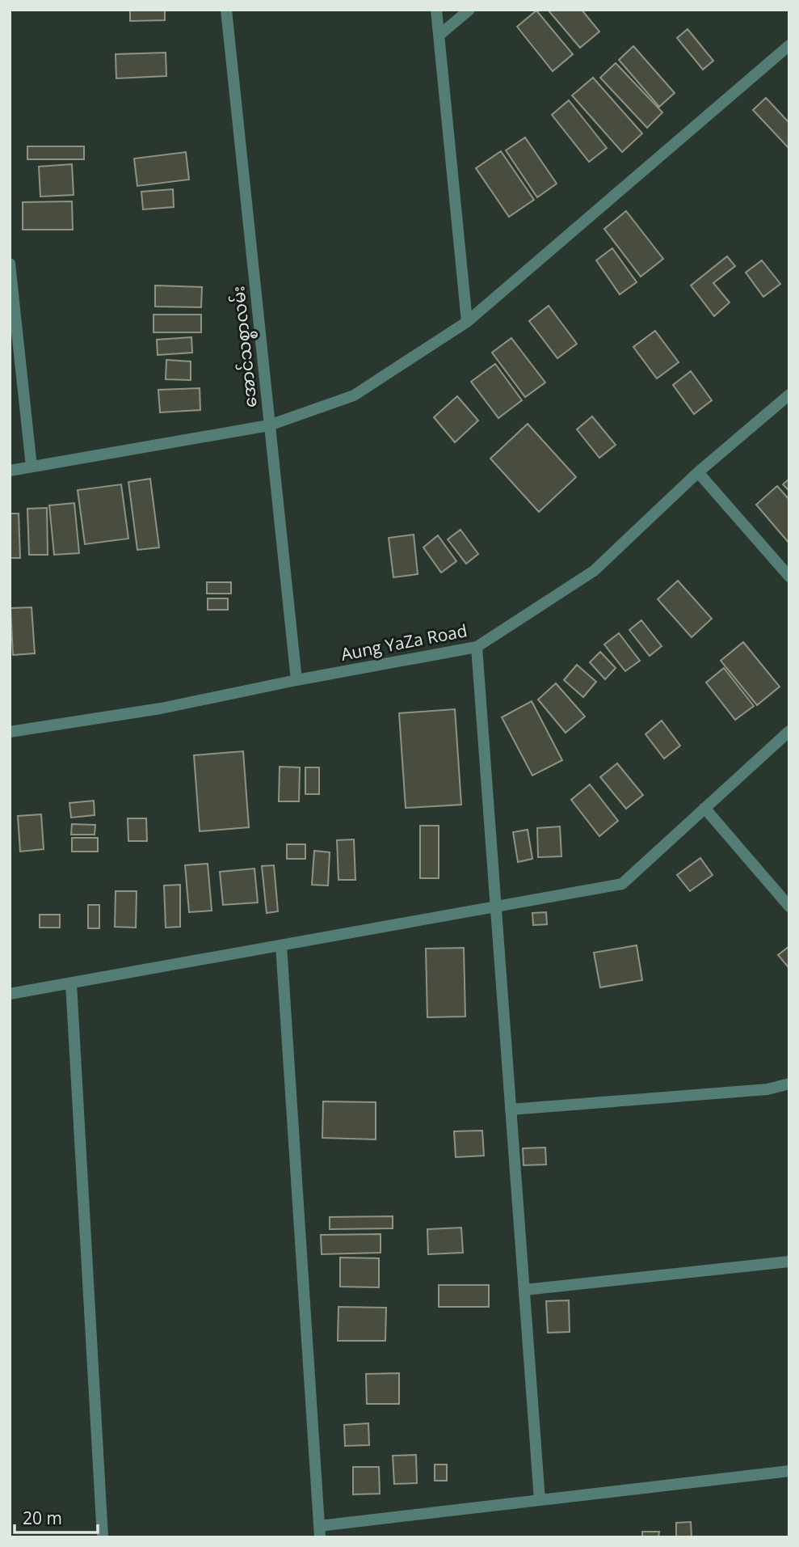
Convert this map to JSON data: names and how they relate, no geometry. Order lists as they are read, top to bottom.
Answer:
{
  "streets": {
    "street": ["အောင်သစ္စာလမ်း", "Aung YaZa Road"]
  },
  "crossings": [
    ["အောင်သစ္စာလမ်း", "Aung YaZa Road"]
  ],
  "scale_bar": "20 m"
}
